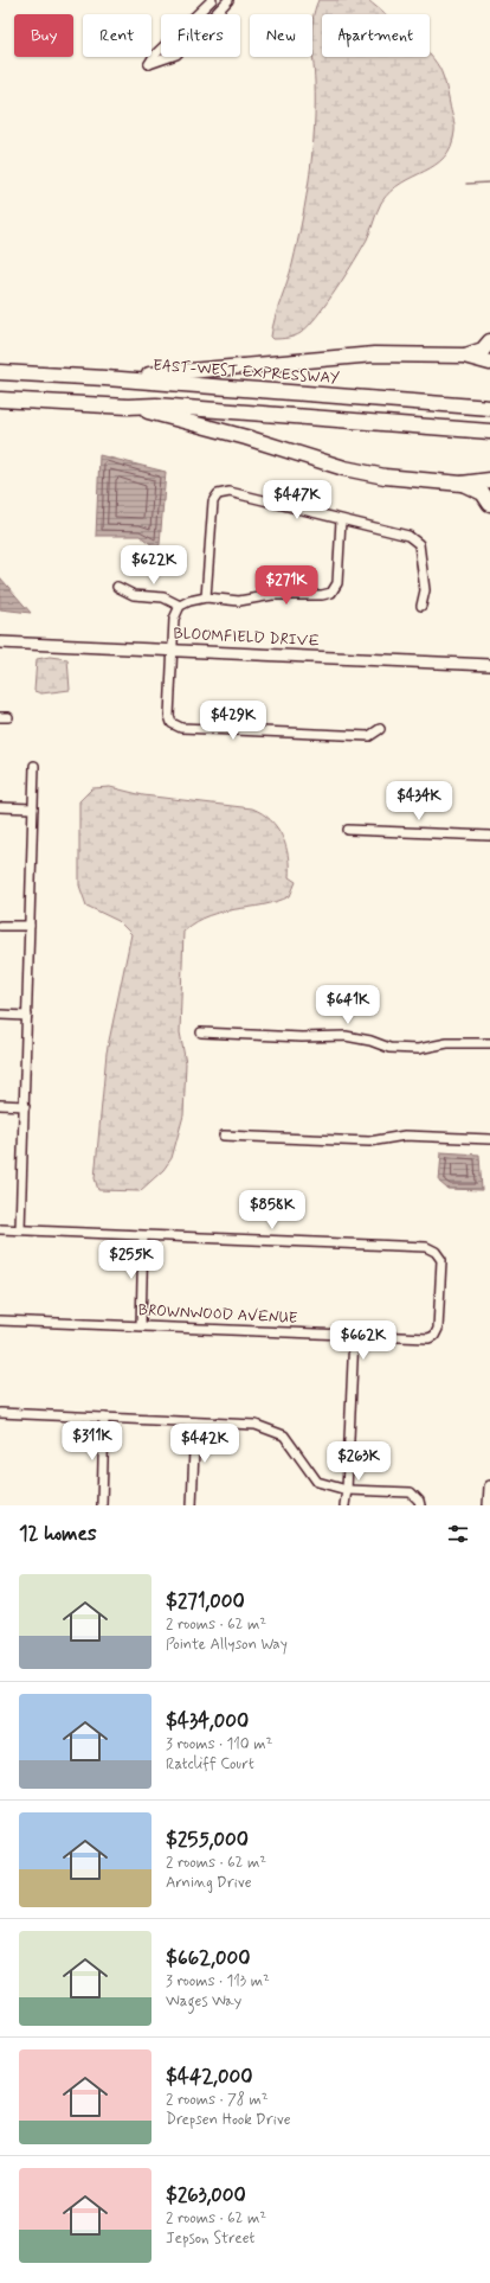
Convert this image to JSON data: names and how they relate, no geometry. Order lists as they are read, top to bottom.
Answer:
{
  "streets": {
    "highway": ["EAST-WEST EXPRESSWAY"],
    "street": ["BLOOMFIELD DRIVE", "BROWNWOOD AVENUE"]
  },
  "page": {
    "chip": [
      "Buy",
      "Rent",
      "Filters",
      "New",
      "Apartment"
    ],
    "price": [
      "$447K",
      "$622K",
      "$271K",
      "$429K",
      "$434K",
      "$641K",
      "$858K",
      "$255K",
      "$662K",
      "$311K",
      "$442K",
      "$263K"
    ],
    "heading": "12 homes",
    "list": [
      {
        "name": "$271,000",
        "note": "2 rooms · 62 m² · Pointe Allyson Way"
      },
      {
        "name": "$434,000",
        "note": "3 rooms · 110 m² · Ratcliff Court"
      },
      {
        "name": "$255,000",
        "note": "2 rooms · 62 m² · Arning Drive"
      },
      {
        "name": "$662,000",
        "note": "3 rooms · 113 m² · Wages Way"
      },
      {
        "name": "$442,000",
        "note": "2 rooms · 78 m² · Drepsen Hook Drive"
      },
      {
        "name": "$263,000",
        "note": "2 rooms · 62 m² · Jepson Street"
      }
    ]
  }
}
